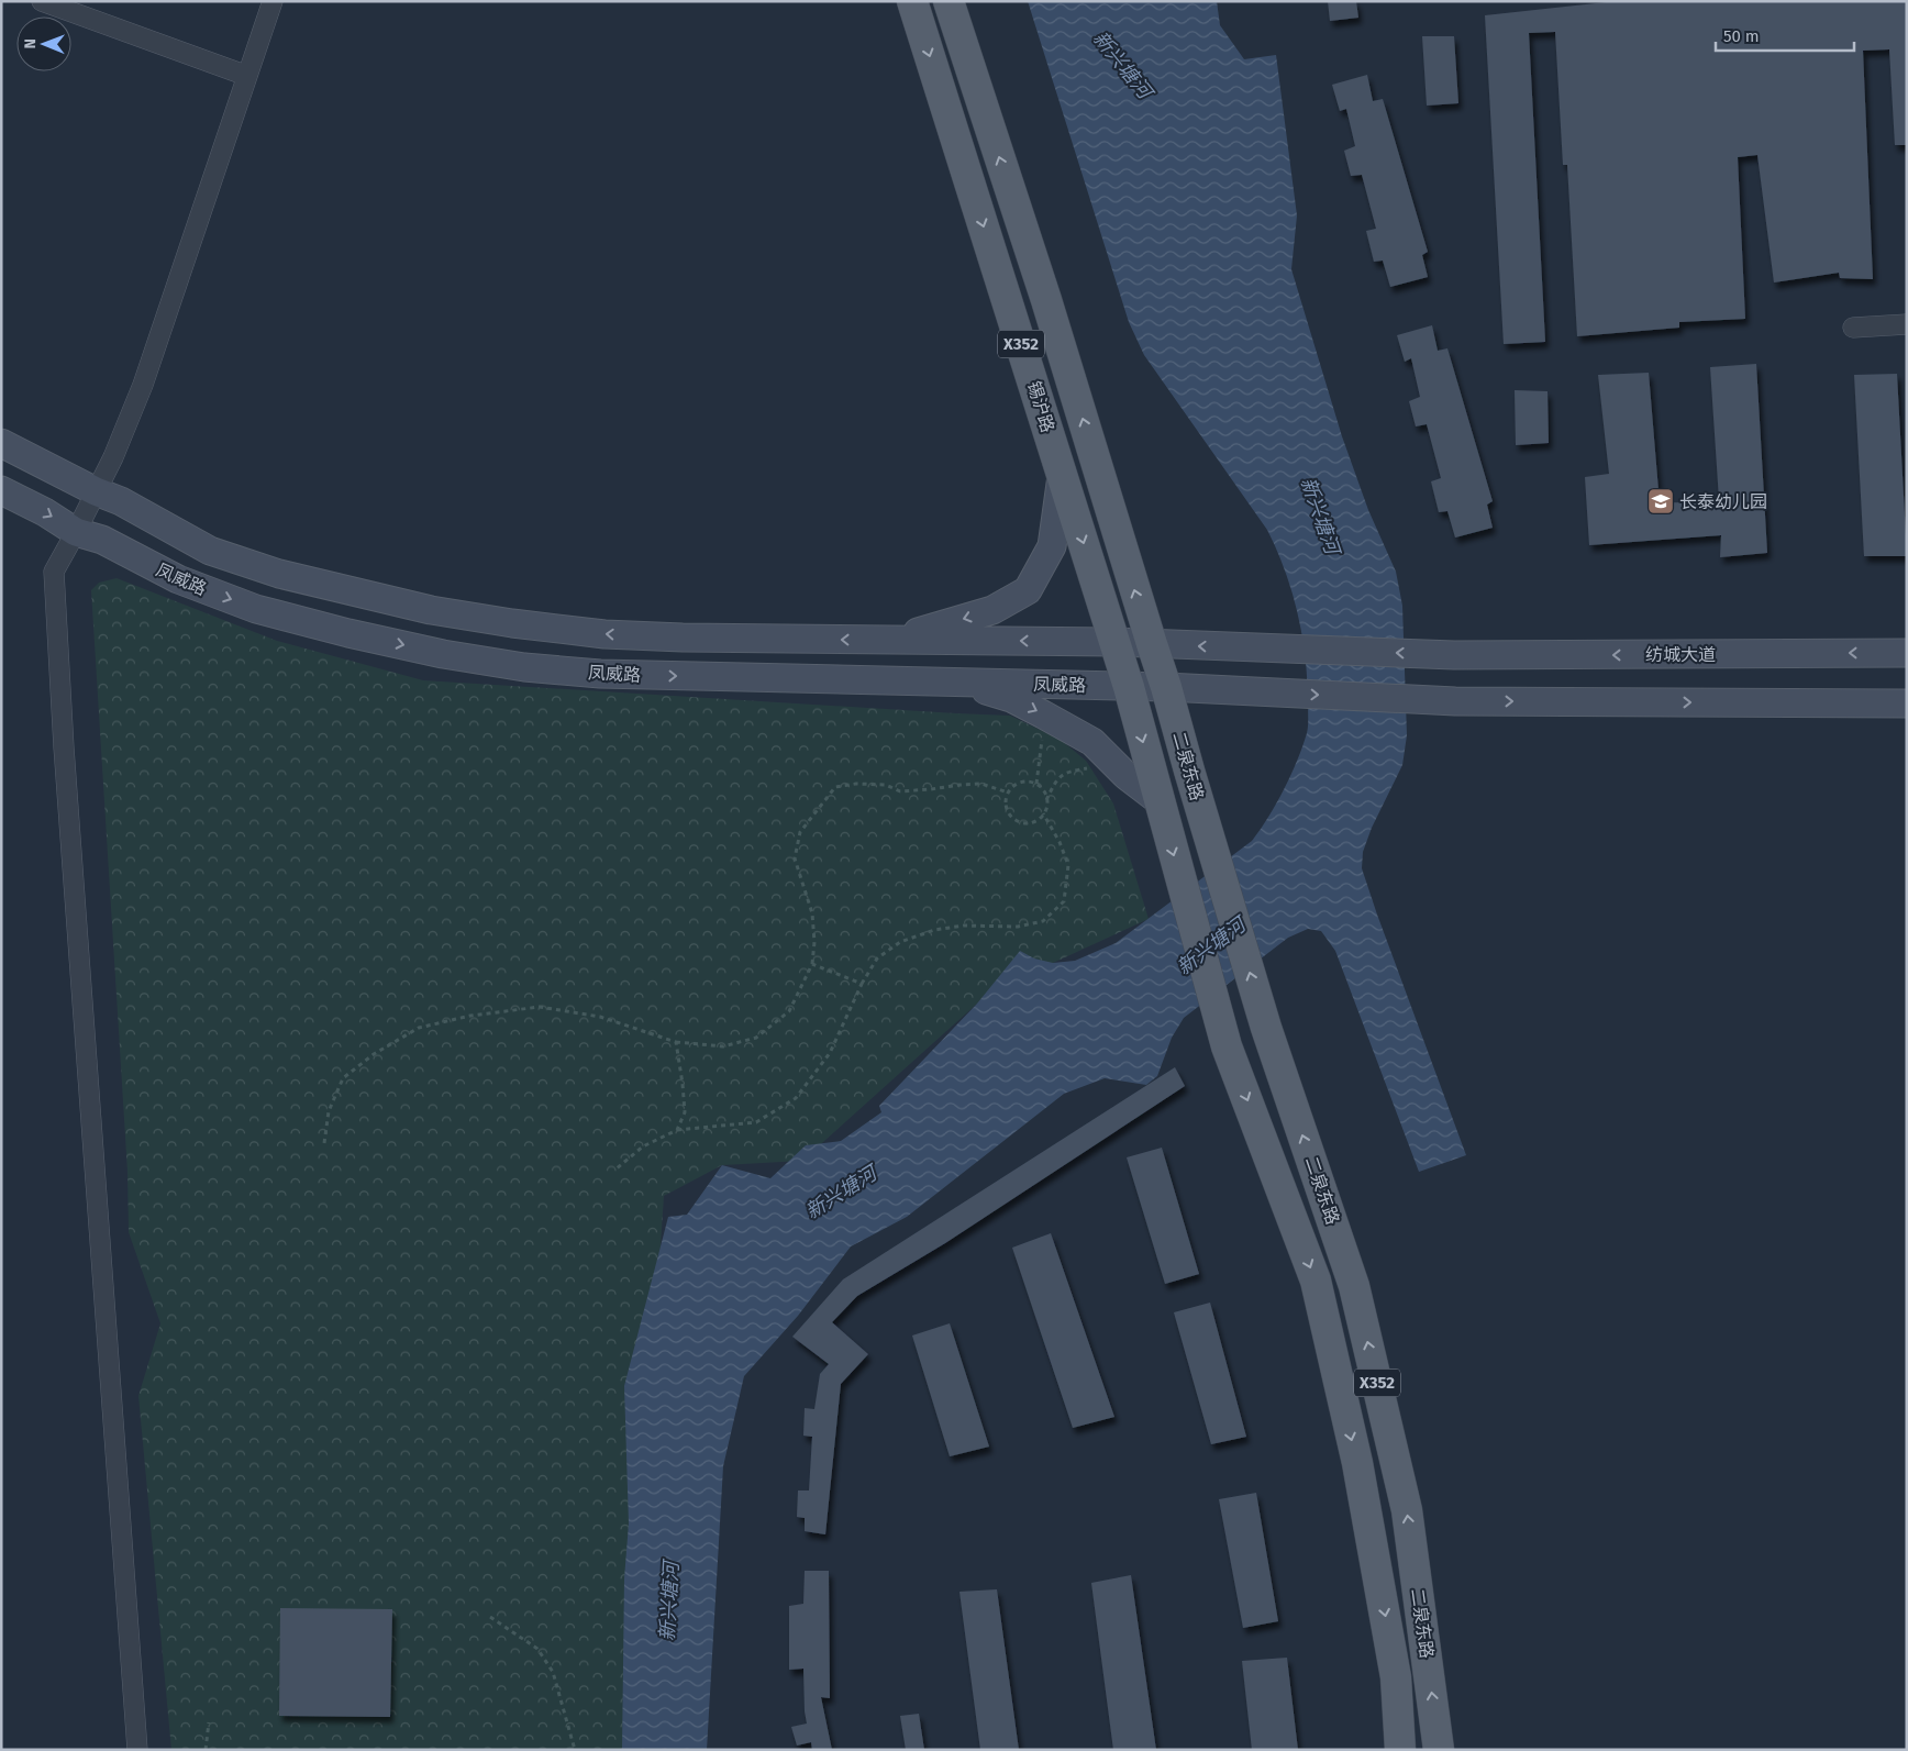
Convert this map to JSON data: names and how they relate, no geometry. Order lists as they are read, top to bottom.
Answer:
{
  "streets": {
    "main road": [
      "X352",
      "锡沪路",
      "凤威路",
      "纺城大道",
      "二泉东路"
    ]
  },
  "crossings": [
    ["锡沪路", "凤威路"],
    ["锡沪路", "纺城大道"],
    ["锡沪路", "二泉东路"],
    ["凤威路", "二泉东路"],
    ["纺城大道", "二泉东路"]
  ],
  "one_way": ["纺城大道"],
  "water": ["新兴塘河"],
  "places": {
    "school or university": ["长泰幼儿园"]
  },
  "scale_bar": "50 m",
  "north": "left"
}
